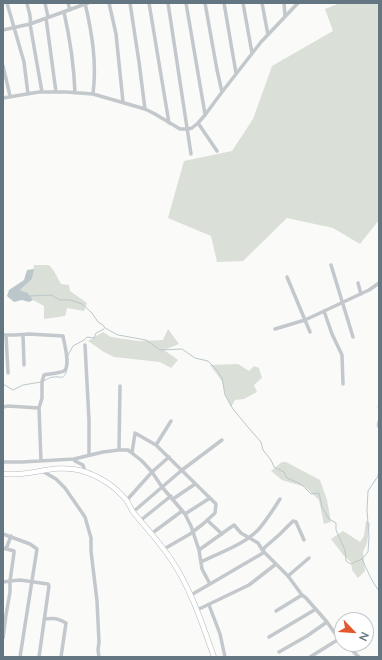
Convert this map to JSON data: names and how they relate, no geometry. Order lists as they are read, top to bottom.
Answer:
{
  "north": "bottom right"
}
